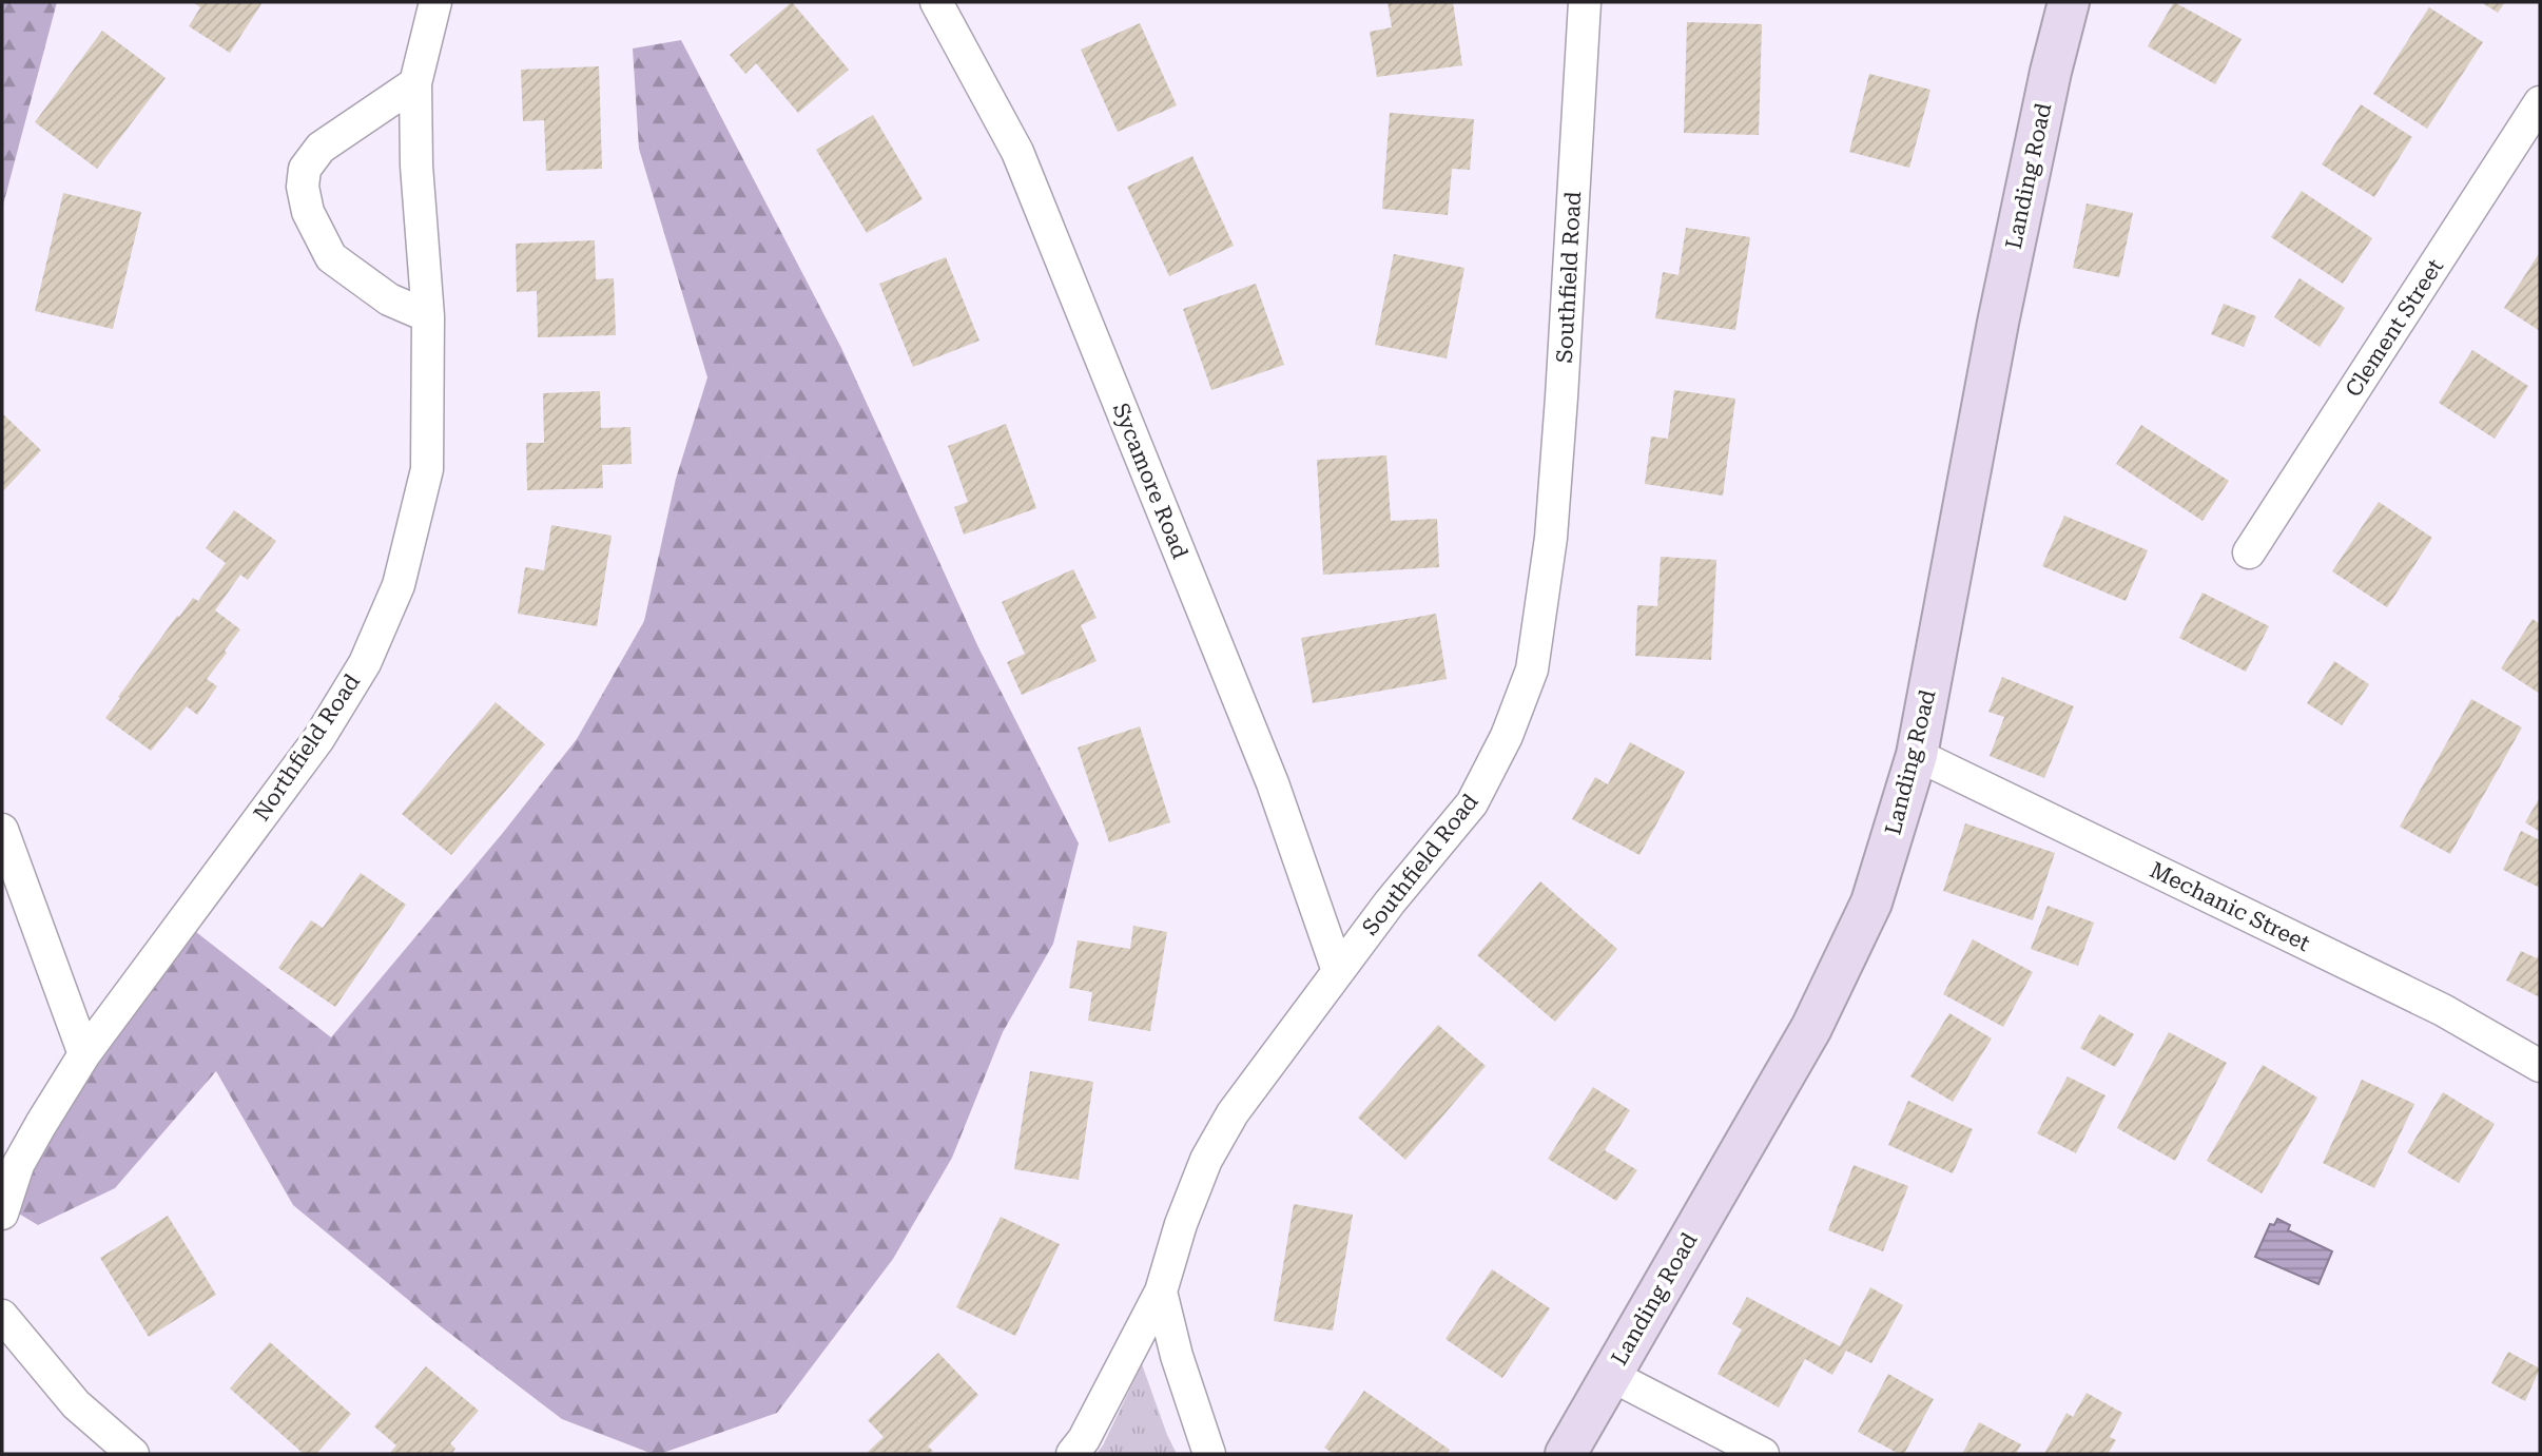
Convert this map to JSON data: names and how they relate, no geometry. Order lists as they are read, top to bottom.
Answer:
{
  "streets": {
    "street": [
      "Landing Road",
      "Southfield Road",
      "Clement Street",
      "Sycamore Road",
      "Northfield Road",
      "Mechanic Street"
    ]
  },
  "crossings": [
    ["Landing Road", "Mechanic Street"],
    ["Southfield Road", "Sycamore Road"]
  ]
}
